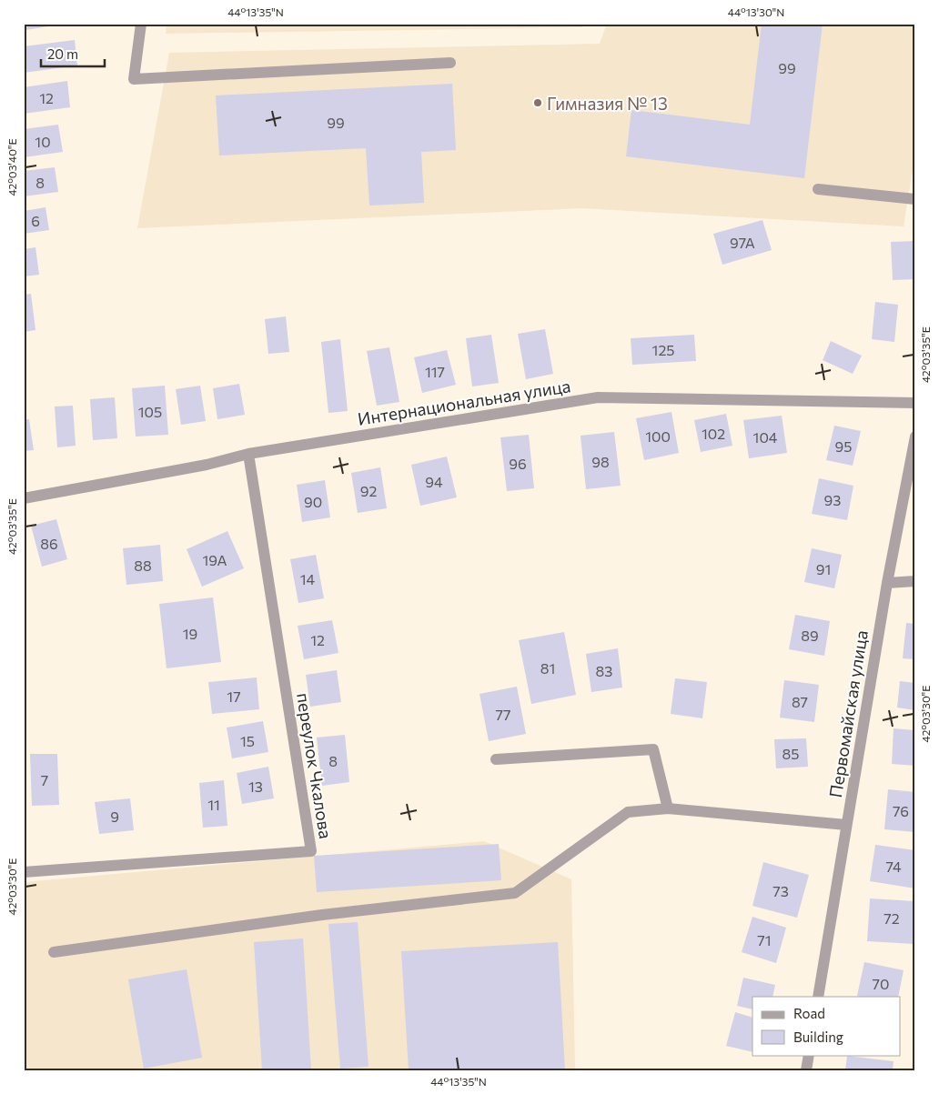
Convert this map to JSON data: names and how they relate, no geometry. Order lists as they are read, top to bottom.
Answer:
{
  "streets": {
    "street": ["Интернациональная улица", "Первомайская улица", "переулок Чкалова"]
  },
  "crossings": [
    ["Интернациональная улица", "переулок Чкалова"]
  ],
  "places": ["Гимназия № 13"],
  "house_numbers": [
    "99",
    "12",
    "99",
    "10",
    "8",
    "6",
    "97А",
    "125",
    "117",
    "105",
    "102",
    "100",
    "104",
    "95",
    "98",
    "96",
    "94",
    "92",
    "93",
    "90",
    "86",
    "19А",
    "88",
    "91",
    "14",
    "19",
    "89",
    "12",
    "81",
    "83",
    "17",
    "87",
    "77",
    "15",
    "85",
    "8",
    "7",
    "13",
    "11",
    "76",
    "9",
    "74",
    "73",
    "72",
    "71",
    "70"
  ],
  "legend": ["Road", "Building"],
  "scale_bar": "20 m",
  "coordinates": [
    "44°13'35\"N",
    "44°13'30\"N",
    "42°03'40\"E",
    "42°03'35\"E",
    "42°03'30\"E"
  ]
}
